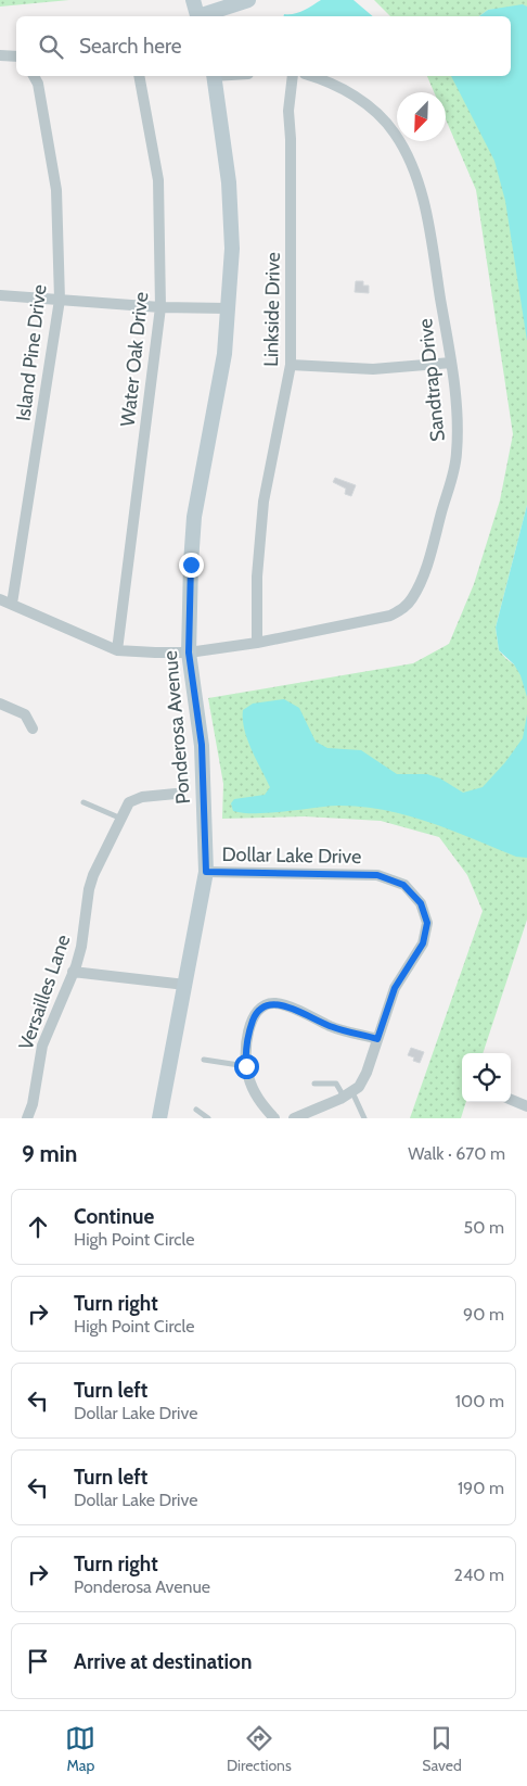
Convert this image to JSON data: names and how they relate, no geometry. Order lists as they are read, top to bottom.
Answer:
{
  "streets": {
    "street": [
      "Linkside Drive",
      "Island Pine Drive",
      "Water Oak Drive",
      "Sandtrap Drive",
      "Ponderosa Avenue",
      "Dollar Lake Drive",
      "Versailles Lane"
    ]
  },
  "crossings": [
    ["Linkside Drive", "Sandtrap Drive"],
    ["Water Oak Drive", "Sandtrap Drive"],
    ["Sandtrap Drive", "Ponderosa Avenue"],
    ["Ponderosa Avenue", "Dollar Lake Drive"],
    ["Ponderosa Avenue", "Versailles Lane"]
  ],
  "north": "bottom left",
  "page": {
    "search": "Search here",
    "heading": ["9 min", "Walk · 670 m"],
    "list": [
      ["Continue", "High Point Circle", "50 m"],
      ["Turn right", "High Point Circle", "90 m"],
      ["Turn left", "Dollar Lake Drive", "100 m"],
      ["Turn left", "Dollar Lake Drive", "190 m"],
      ["Turn right", "Ponderosa Avenue", "240 m"],
      "Arrive at destination"
    ],
    "nav": ["Map", "Directions", "Saved"]
  }
}
